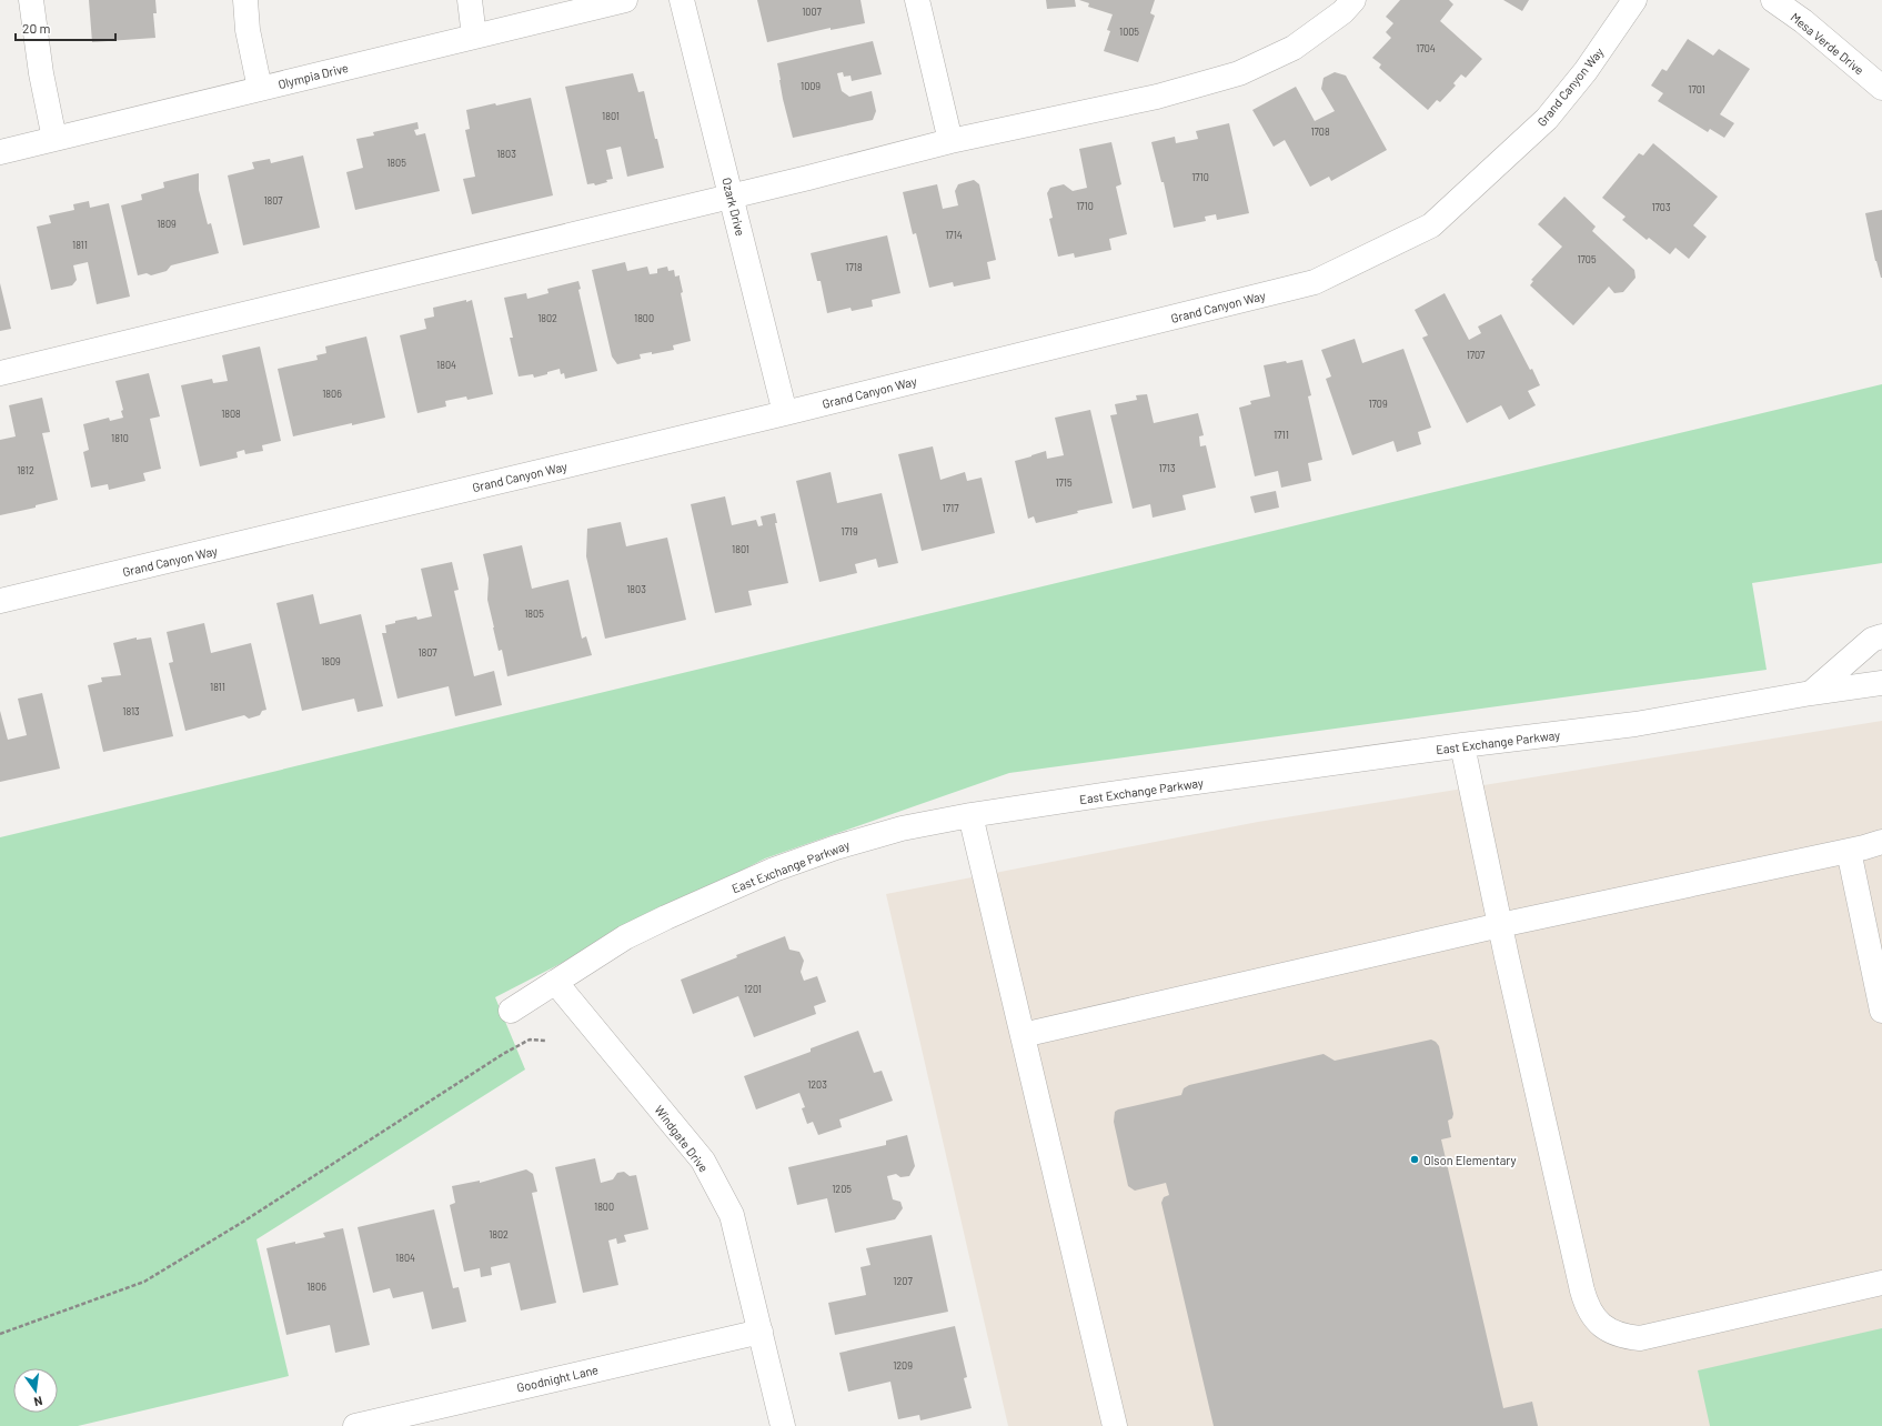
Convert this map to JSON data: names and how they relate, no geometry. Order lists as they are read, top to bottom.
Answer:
{
  "streets": {
    "street": [
      "Mesa Verde Drive",
      "Olympia Drive",
      "Grand Canyon Way",
      "Ozark Drive",
      "East Exchange Parkway",
      "Windgate Drive",
      "Goodnight Lane"
    ]
  },
  "crossings": [
    ["Grand Canyon Way", "Ozark Drive"],
    ["East Exchange Parkway", "Windgate Drive"],
    ["Windgate Drive", "Goodnight Lane"]
  ],
  "places": ["Olson Elementary"],
  "house_numbers": [
    "1007",
    "1005",
    "1704",
    "1009",
    "1701",
    "1801",
    "1708",
    "1803",
    "1805",
    "1710",
    "1807",
    "1710",
    "1703",
    "1809",
    "1714",
    "1811",
    "1705",
    "1718",
    "1802",
    "1800",
    "1707",
    "1804",
    "1806",
    "1709",
    "1808",
    "1711",
    "1810",
    "1713",
    "1812",
    "1715",
    "1717",
    "1719",
    "1801",
    "1803",
    "1805",
    "1807",
    "1809",
    "1811",
    "1813",
    "1201",
    "1203",
    "1205",
    "1800",
    "1802",
    "1804",
    "1207",
    "1806",
    "1209"
  ],
  "scale_bar": "20 m",
  "north": "bottom"
}
